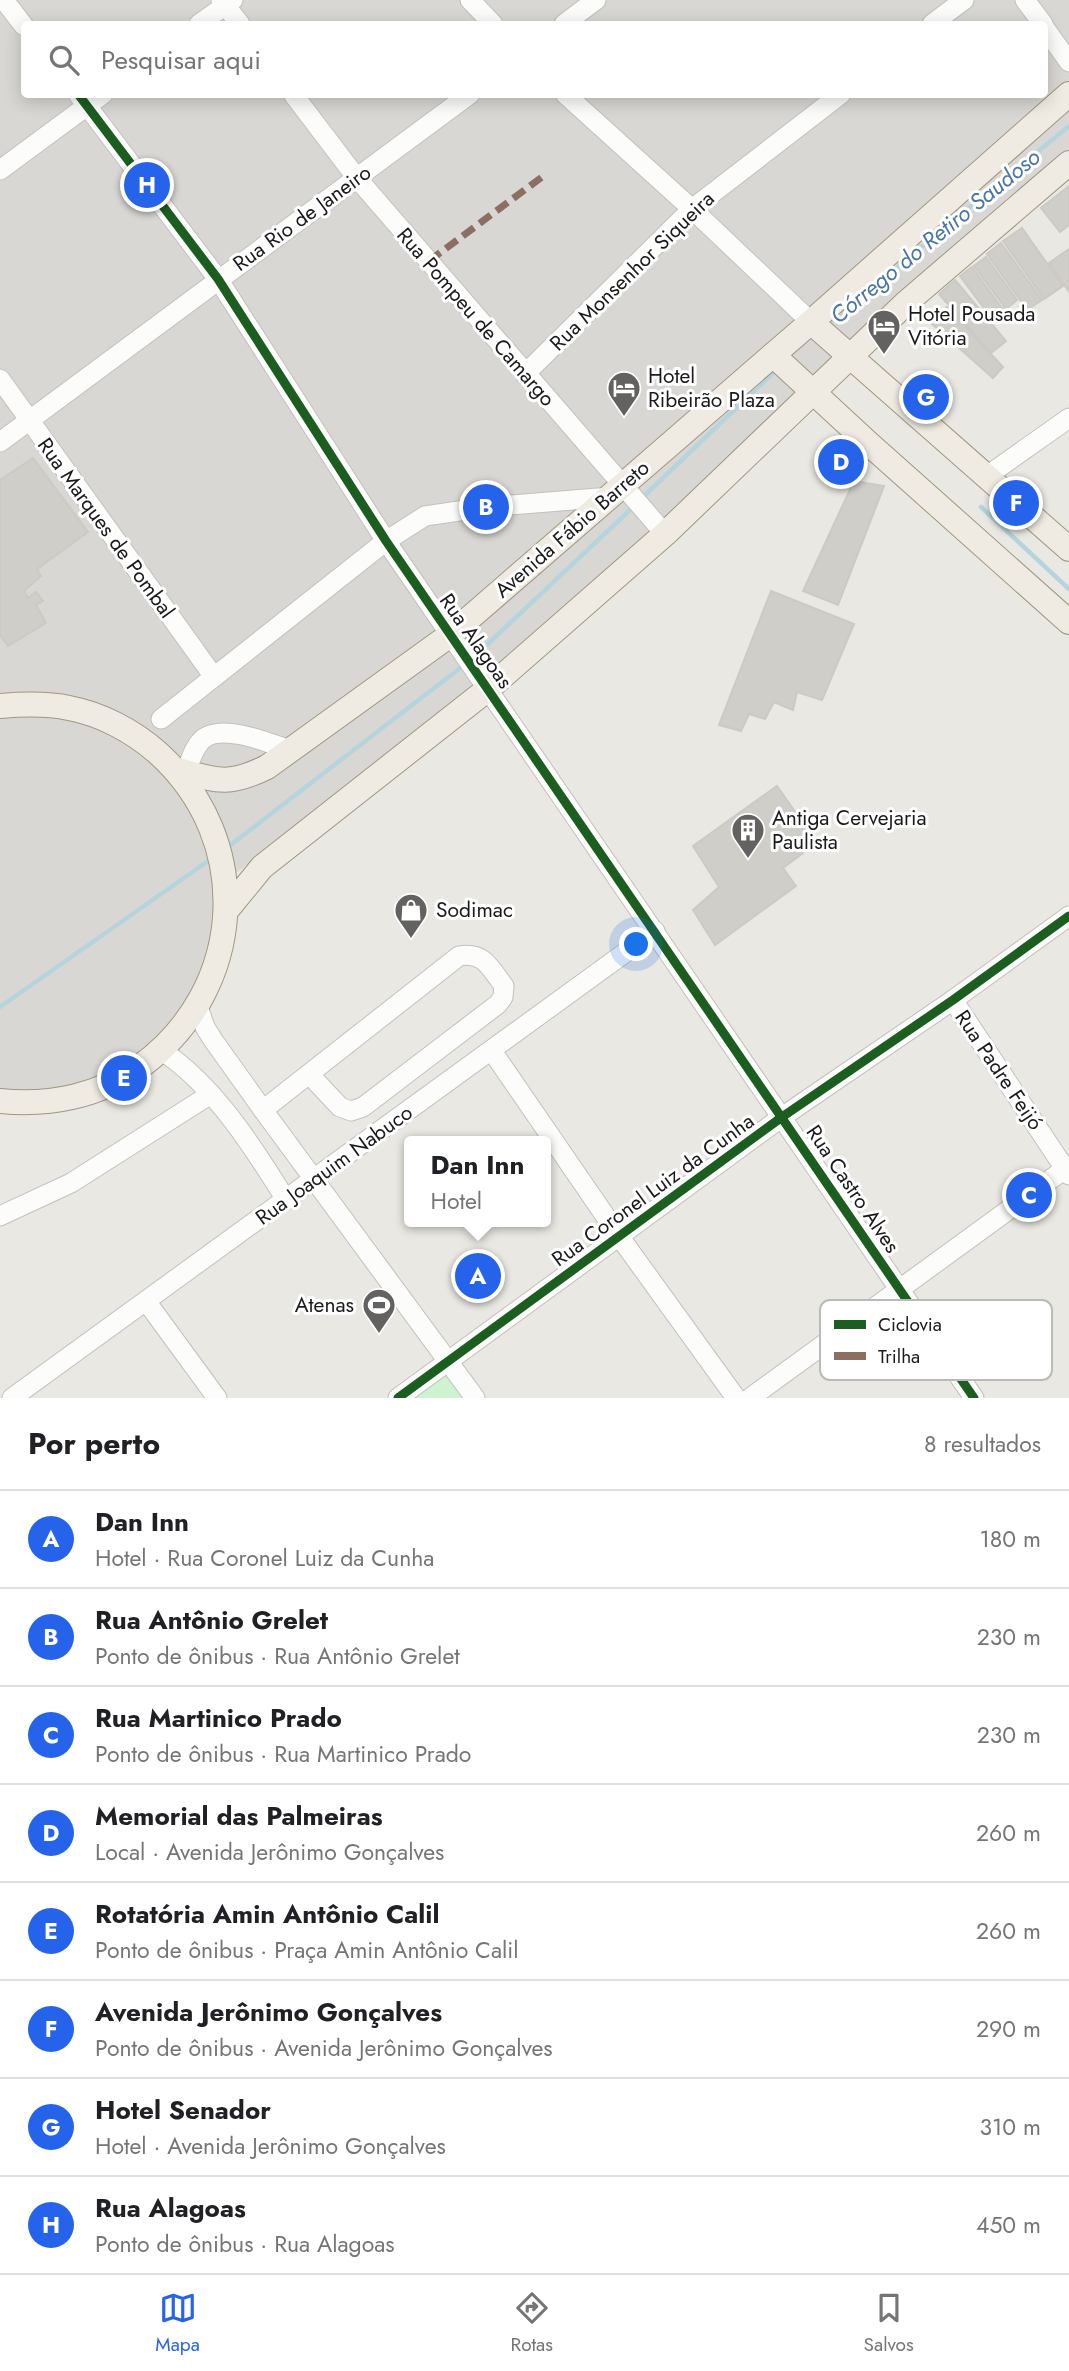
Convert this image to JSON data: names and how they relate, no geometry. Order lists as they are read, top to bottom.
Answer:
{
  "streets": {
    "main road": ["Avenida Fábio Barreto"],
    "street": [
      "Rua Rio de Janeiro",
      "Rua Monsenhor Siqueira",
      "Rua Pompeu de Camargo",
      "Rua Marques de Pombal",
      "Rua Alagoas",
      "Rua Padre Feijó",
      "Rua Joaquim Nabuco",
      "Rua Castro Alves",
      "Rua Coronel Luiz da Cunha"
    ]
  },
  "crossings": [
    ["Rua Rio de Janeiro", "Rua Pompeu de Camargo"],
    ["Rua Rio de Janeiro", "Rua Marques de Pombal"],
    ["Rua Rio de Janeiro", "Rua Alagoas"],
    ["Rua Monsenhor Siqueira", "Rua Pompeu de Camargo"],
    ["Rua Pompeu de Camargo", "Avenida Fábio Barreto"],
    ["Avenida Fábio Barreto", "Rua Alagoas"],
    ["Rua Alagoas", "Rua Joaquim Nabuco"],
    ["Rua Alagoas", "Rua Castro Alves"],
    ["Rua Padre Feijó", "Rua Coronel Luiz da Cunha"],
    ["Rua Joaquim Nabuco", "Rua Castro Alves"],
    ["Rua Castro Alves", "Rua Coronel Luiz da Cunha"]
  ],
  "water": ["Córrego do Retiro Saudoso"],
  "places": {
    "hotel": ["Hotel Pousada Vitória", "Hotel Ribeirão Plaza"],
    "building": ["Antiga Cervejaria Paulista"],
    "shop": ["Sodimac"],
    "sports": ["Atenas"]
  },
  "legend": ["Ciclovia", "Trilha"],
  "page": {
    "search": "Pesquisar aqui",
    "pins": [
      "H",
      "G",
      "D",
      "F",
      "B",
      "E",
      "C",
      "A"
    ],
    "popup": ["Dan Inn", "Hotel"],
    "heading": ["Por perto", "8 resultados"],
    "list": [
      {
        "mark": "A",
        "name": "Dan Inn",
        "note": "Hotel · Rua Coronel Luiz da Cunha",
        "value": "180 m"
      },
      {
        "mark": "B",
        "name": "Rua Antônio Grelet",
        "note": "Ponto de ônibus · Rua Antônio Grelet",
        "value": "230 m"
      },
      {
        "mark": "C",
        "name": "Rua Martinico Prado",
        "note": "Ponto de ônibus · Rua Martinico Prado",
        "value": "230 m"
      },
      {
        "mark": "D",
        "name": "Memorial das Palmeiras",
        "note": "Local · Avenida Jerônimo Gonçalves",
        "value": "260 m"
      },
      {
        "mark": "E",
        "name": "Rotatória Amin Antônio Calil",
        "note": "Ponto de ônibus · Praça Amin Antônio Calil",
        "value": "260 m"
      },
      {
        "mark": "F",
        "name": "Avenida Jerônimo Gonçalves",
        "note": "Ponto de ônibus · Avenida Jerônimo Gonçalves",
        "value": "290 m"
      },
      {
        "mark": "G",
        "name": "Hotel Senador",
        "note": "Hotel · Avenida Jerônimo Gonçalves",
        "value": "310 m"
      },
      {
        "mark": "H",
        "name": "Rua Alagoas",
        "note": "Ponto de ônibus · Rua Alagoas",
        "value": "450 m"
      }
    ],
    "nav": ["Mapa", "Rotas", "Salvos"]
  }
}
